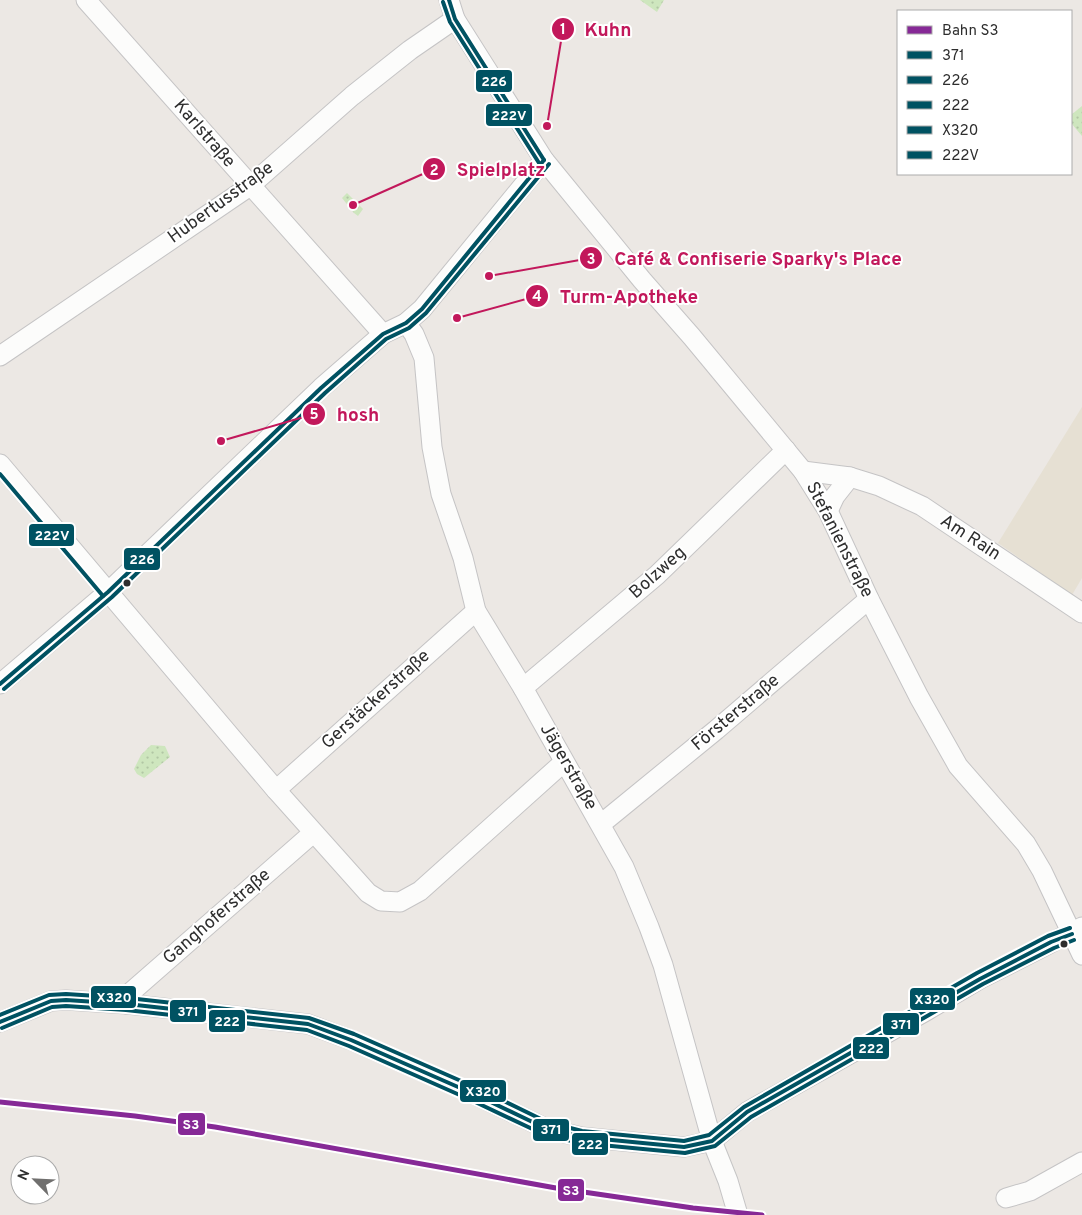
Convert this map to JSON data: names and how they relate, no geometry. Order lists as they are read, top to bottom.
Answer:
{
  "streets": {
    "street": [
      "Karlstraße",
      "Hubertusstraße",
      "Am Rain",
      "Stefanienstraße",
      "Bolzweg",
      "Gerstäckerstraße",
      "Försterstraße",
      "Jägerstraße",
      "Ganghoferstraße"
    ]
  },
  "crossings": [
    ["Karlstraße", "Hubertusstraße"],
    ["Hubertusstraße", "Stefanienstraße"],
    ["Am Rain", "Stefanienstraße"],
    ["Stefanienstraße", "Bolzweg"],
    ["Stefanienstraße", "Försterstraße"],
    ["Bolzweg", "Jägerstraße"],
    ["Gerstäckerstraße", "Jägerstraße"],
    ["Försterstraße", "Jägerstraße"]
  ],
  "places": [
    "Kuhn",
    "Spielplatz",
    "Café & Confiserie Sparky's Place",
    "Turm-Apotheke",
    "hosh"
  ],
  "lines": [
    "transit line 226",
    "transit line 222V",
    "transit line X320",
    "transit line 371",
    "transit line 222",
    "rail line S3"
  ],
  "legend": [
    "Bahn S3",
    "371",
    "226",
    "222",
    "X320",
    "222V"
  ],
  "north": "top left"
}
